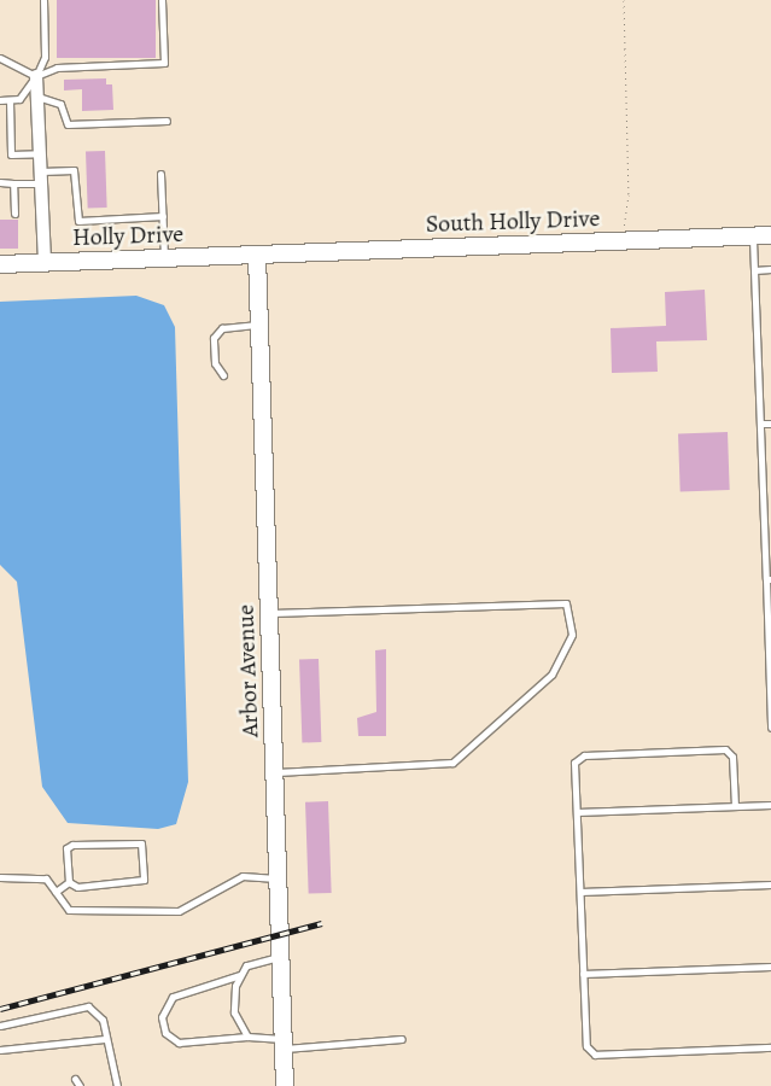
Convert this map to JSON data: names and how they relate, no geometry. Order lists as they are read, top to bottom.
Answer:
{
  "streets": {
    "street": ["South Holly Drive", "Holly Drive", "Arbor Avenue"]
  },
  "crossings": [
    ["South Holly Drive", "Holly Drive"],
    ["South Holly Drive", "Arbor Avenue"],
    ["Holly Drive", "Arbor Avenue"]
  ]
}
